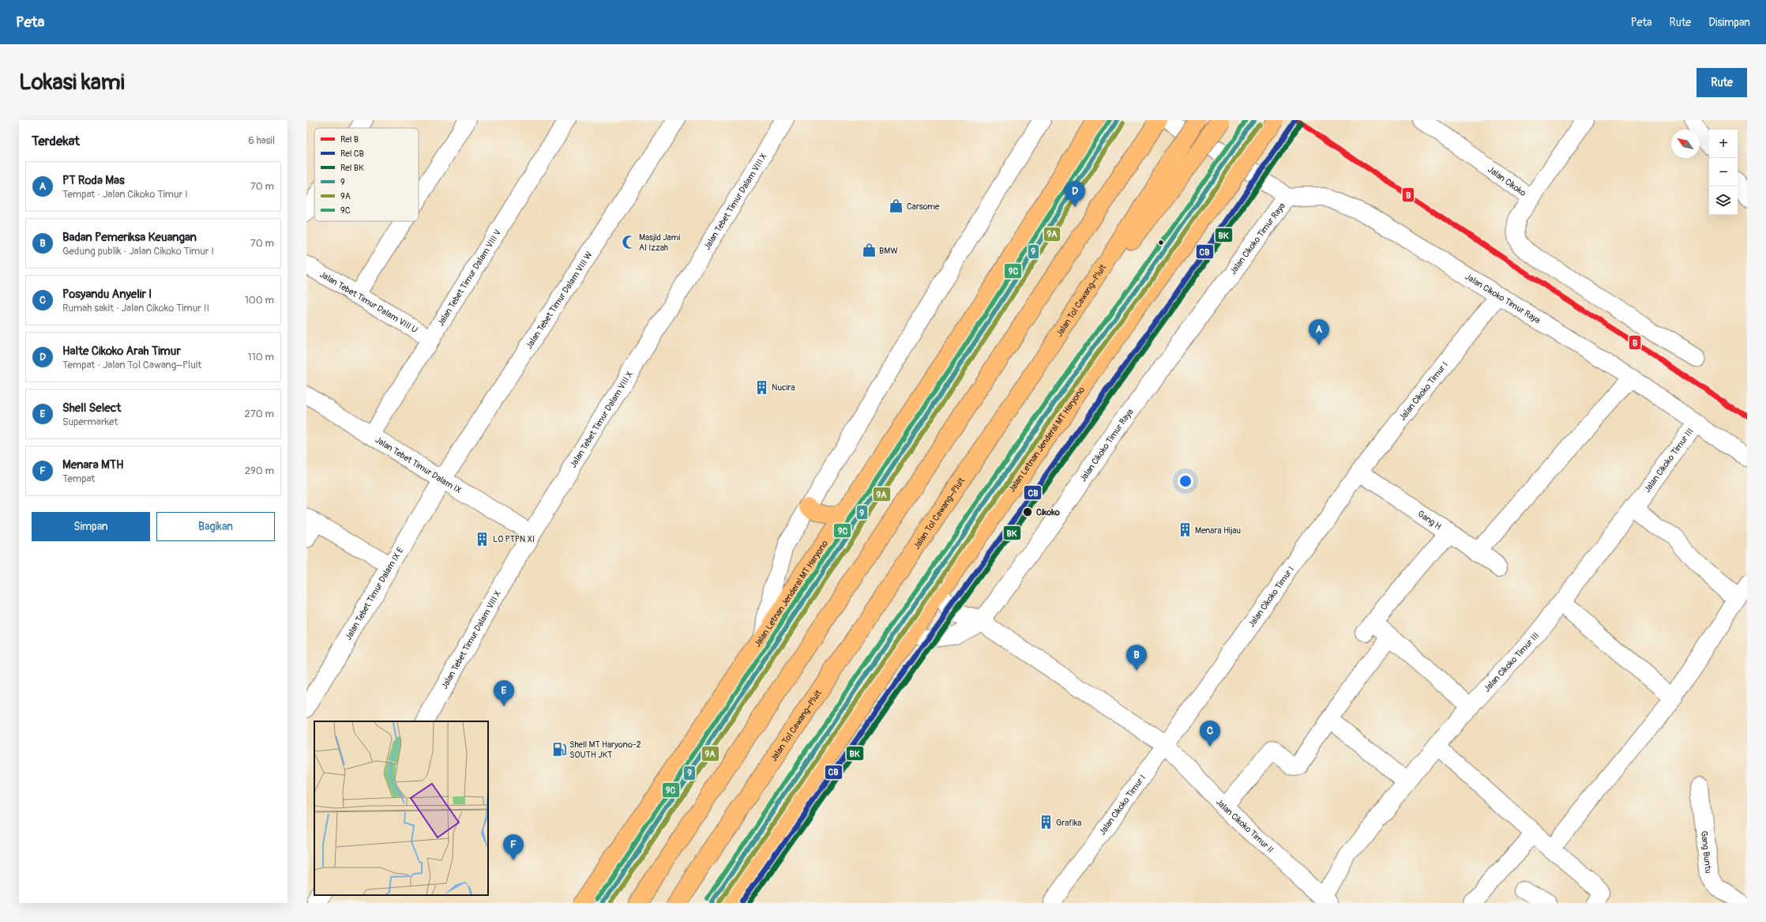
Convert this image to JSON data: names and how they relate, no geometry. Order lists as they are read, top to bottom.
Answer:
{
  "streets": {
    "highway": ["Jalan Tol Cawang–Pluit", "Jalan Letnan Jenderal MT Haryono"],
    "street": [
      "Jalan Cikoko",
      "Jalan Tebet Timur Dalam VIII X",
      "Jalan Cikoko Timur Raya",
      "Jalan Tebet Timur Dalam VIII V",
      "Jalan Tebet Timur Dalam VIII W",
      "Jalan Tebet Timur Dalam VIII U",
      "Jalan Cikoko Timur I",
      "Jalan Cikoko Timur III",
      "Jalan Tebet Timur Dalam IX",
      "Gang H",
      "Jalan Tebet Timur Dalam IX E",
      "Jalan Cikoko Timur II",
      "Gang Buntu"
    ]
  },
  "crossings": [
    ["Jalan Tebet Timur Dalam VIII X", "Jalan Tebet Timur Dalam IX"],
    ["Jalan Cikoko Timur Raya", "Jalan Cikoko Timur I"],
    ["Jalan Cikoko Timur Raya", "Jalan Letnan Jenderal MT Haryono"],
    ["Jalan Cikoko Timur Raya", "Jalan Cikoko Timur III"],
    ["Jalan Cikoko Timur Raya", "Jalan Cikoko Timur II"],
    ["Jalan Tebet Timur Dalam VIII V", "Jalan Tebet Timur Dalam VIII U"],
    ["Jalan Tebet Timur Dalam VIII V", "Jalan Tebet Timur Dalam IX"],
    ["Jalan Tebet Timur Dalam VIII W", "Jalan Tebet Timur Dalam IX"],
    ["Jalan Tebet Timur Dalam VIII W", "Jalan Tebet Timur Dalam IX E"],
    ["Jalan Cikoko Timur I", "Gang H"],
    ["Jalan Cikoko Timur I", "Jalan Cikoko Timur II"],
    ["Jalan Cikoko Timur III", "Jalan Cikoko Timur II"],
    ["Jalan Tebet Timur Dalam IX", "Jalan Tebet Timur Dalam IX E"]
  ],
  "places": {
    "shop": ["Carsome", "BMW"],
    "mosque": ["Masjid Jami Al Izzah"],
    "building": [
      "Nucira",
      "Menara Hijau",
      "LO PTPN XI",
      "Grafika"
    ],
    "other": ["Cikoko"],
    "fuel station": ["Shell MT Haryono-2 SOUTH JKT"]
  },
  "lines": [
    "rail line B",
    "rail line CB",
    "transit line 9",
    "transit line 9C",
    "transit line 9A",
    "rail line BK"
  ],
  "legend": [
    "Rel B",
    "Rel CB",
    "Rel BK",
    "9",
    "9A",
    "9C"
  ],
  "north": "top left",
  "page": {
    "header": "Peta",
    "nav": ["Peta", "Rute", "Disimpan"],
    "buttons": [
      "Rute",
      ["Simpan", "Bagikan"]
    ],
    "title": "Lokasi kami",
    "heading": ["Terdekat", "6 hasil"],
    "map_buttons": ["+", "−"],
    "list": [
      {
        "mark": "A",
        "name": "PT Roda Mas",
        "note": "Tempat · Jalan Cikoko Timur I",
        "value": "70 m"
      },
      {
        "mark": "B",
        "name": "Badan Pemeriksa Keuangan",
        "note": "Gedung publik · Jalan Cikoko Timur I",
        "value": "70 m"
      },
      {
        "mark": "C",
        "name": "Posyandu Anyelir I",
        "note": "Rumah sakit · Jalan Cikoko Timur II",
        "value": "100 m"
      },
      {
        "mark": "D",
        "name": "Halte Cikoko Arah Timur",
        "note": "Tempat · Jalan Tol Cawang–Pluit",
        "value": "110 m"
      },
      {
        "mark": "E",
        "name": "Shell Select",
        "note": "Supermarket",
        "value": "270 m"
      },
      {
        "mark": "F",
        "name": "Menara MTH",
        "note": "Tempat",
        "value": "290 m"
      }
    ],
    "pins": [
      "D",
      "A",
      "B",
      "E",
      "C",
      "F"
    ]
  }
}
